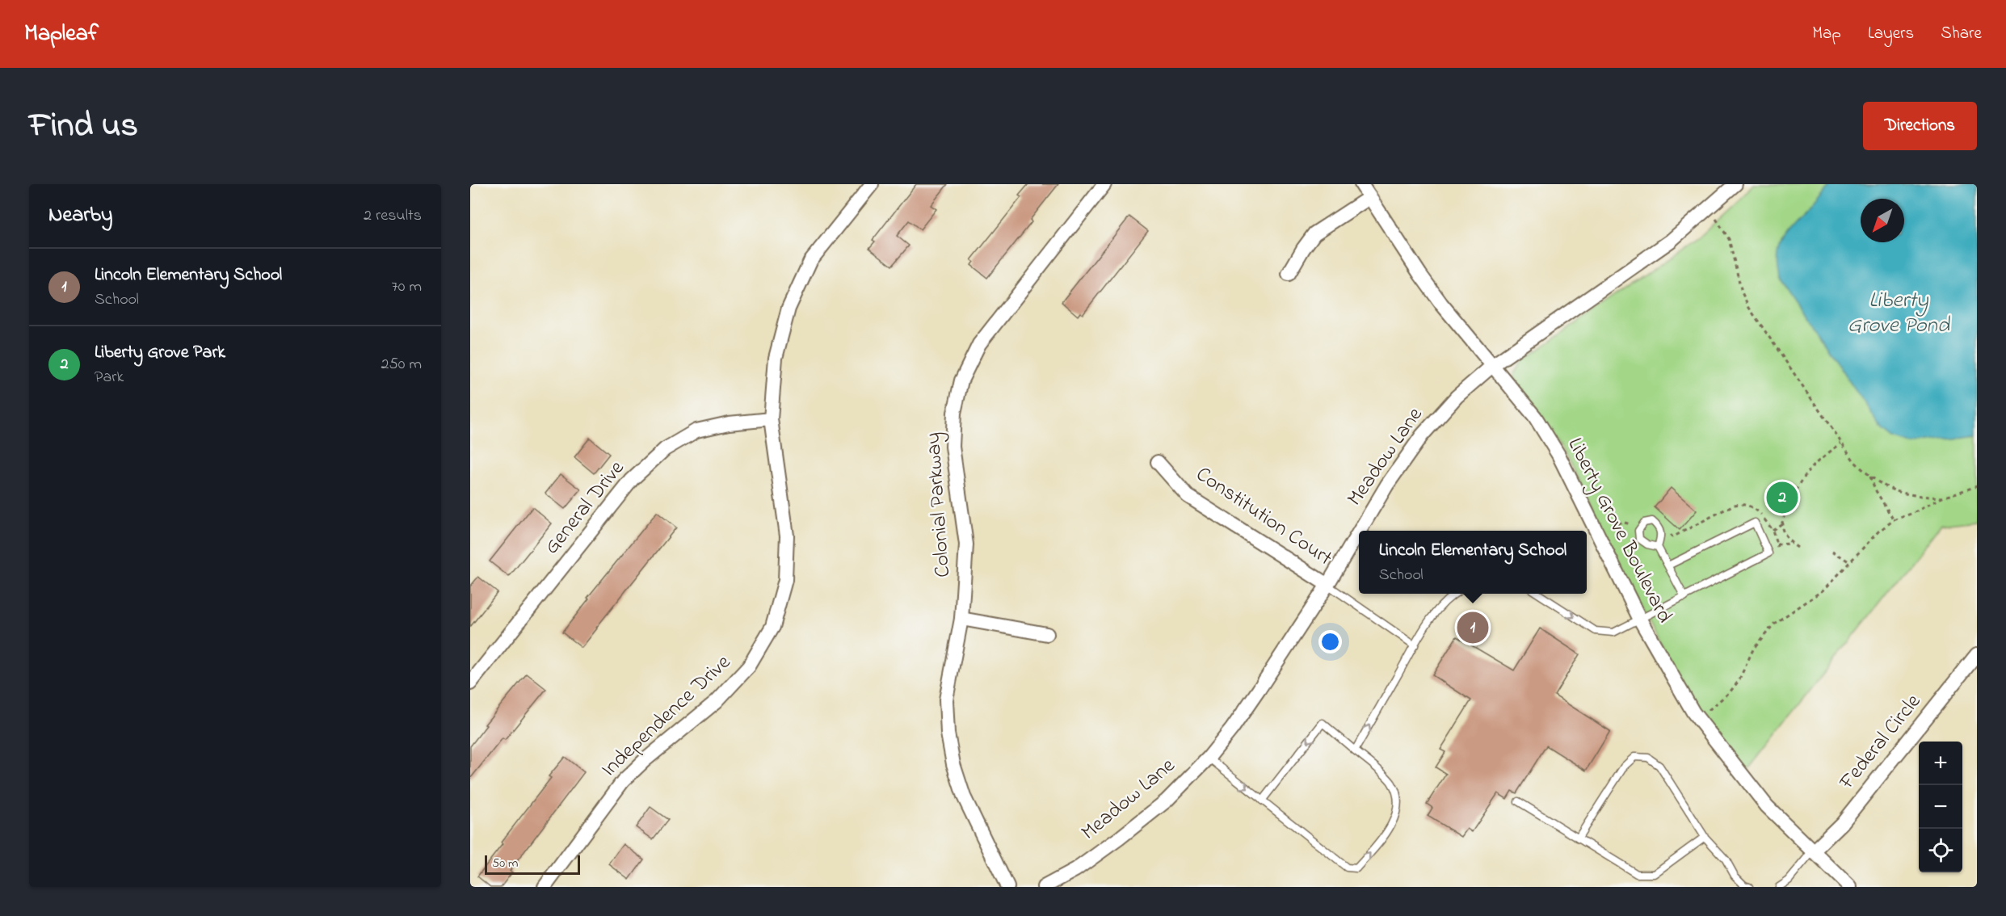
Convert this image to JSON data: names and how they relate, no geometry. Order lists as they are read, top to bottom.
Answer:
{
  "streets": {
    "street": [
      "Meadow Lane",
      "Colonial Parkway",
      "General Drive",
      "Constitution Court",
      "Liberty Grove Boulevard",
      "Independence Drive",
      "Federal Circle"
    ]
  },
  "crossings": [
    ["Meadow Lane", "Constitution Court"],
    ["Meadow Lane", "Liberty Grove Boulevard"],
    ["General Drive", "Independence Drive"],
    ["Liberty Grove Boulevard", "Federal Circle"]
  ],
  "water": ["Liberty Grove Pond"],
  "scale_bar": "50 m",
  "north": "bottom left",
  "page": {
    "header": "Mapleaf",
    "nav": ["Map", "Layers", "Share"],
    "title": "Find us",
    "buttons": "Directions",
    "heading": ["Nearby", "2 results"],
    "list": [
      {
        "mark": "1",
        "name": "Lincoln Elementary School",
        "note": "School",
        "value": "70 m"
      },
      {
        "mark": "2",
        "name": "Liberty Grove Park",
        "note": "Park",
        "value": "250 m"
      }
    ],
    "pins": ["2", "1"],
    "popup": ["Lincoln Elementary School", "School"],
    "map_buttons": ["+", "−"],
    "scale": "50 m"
  }
}
